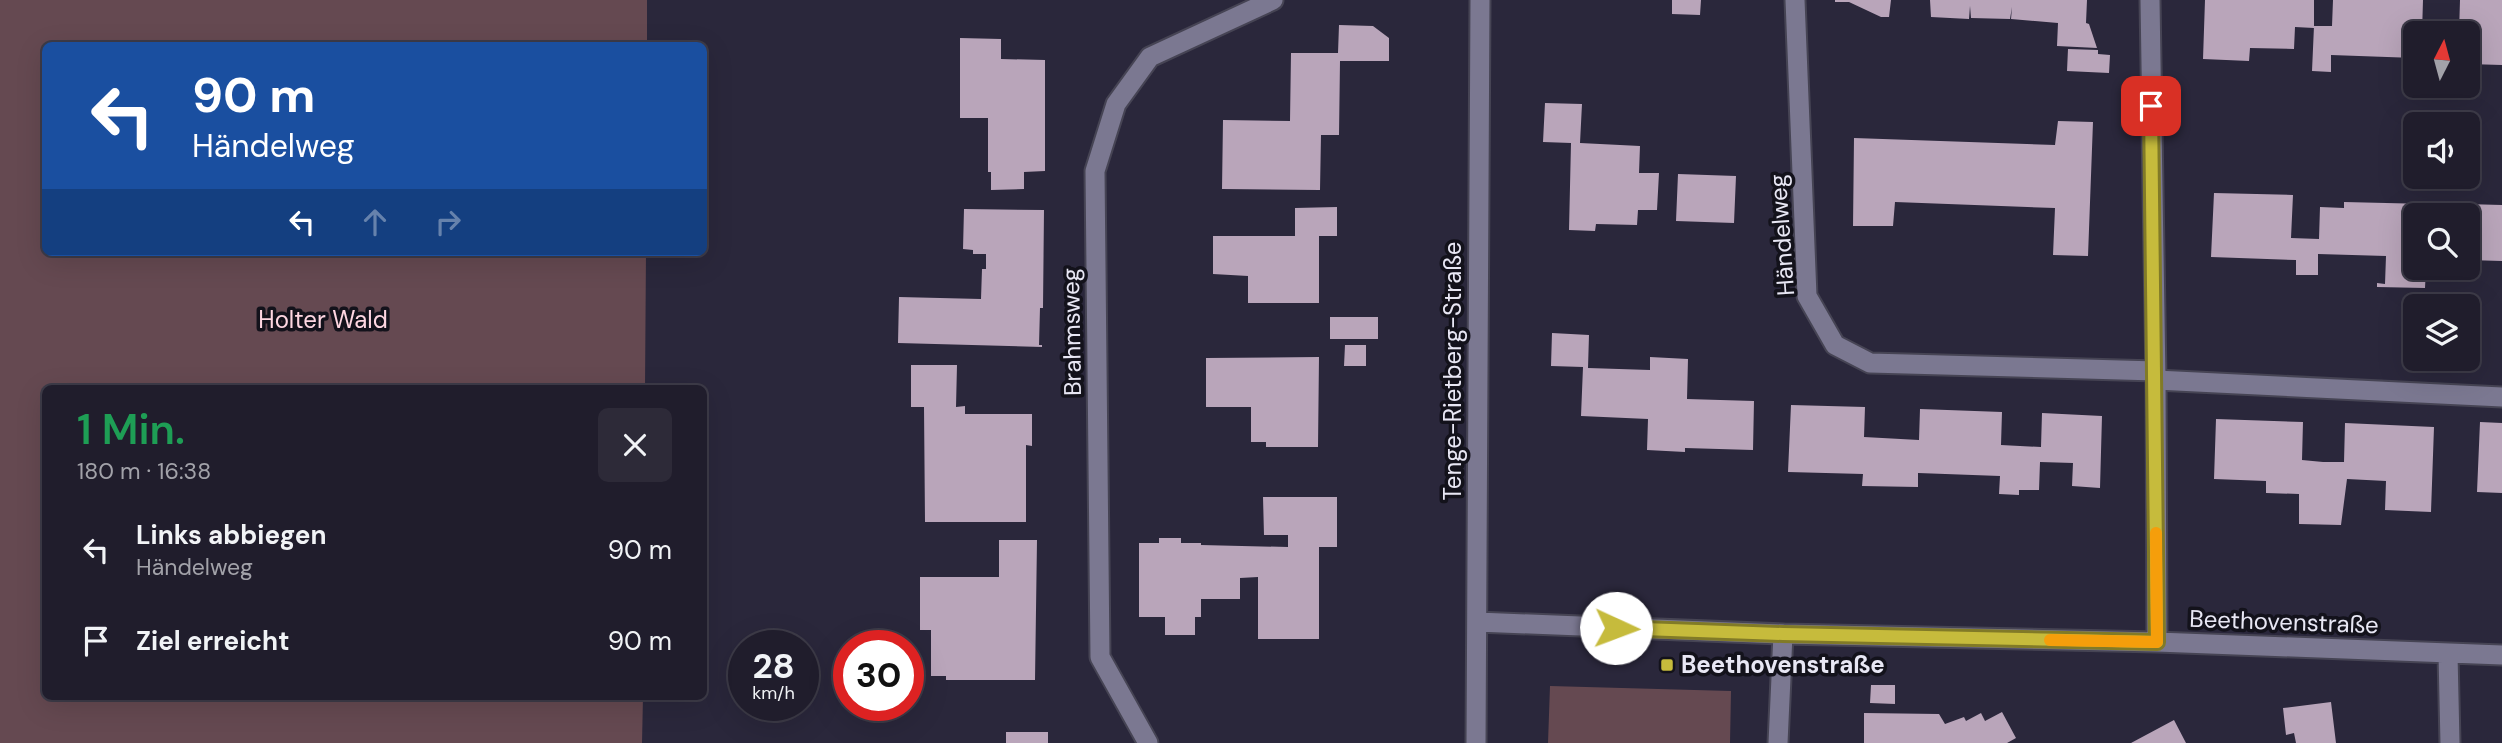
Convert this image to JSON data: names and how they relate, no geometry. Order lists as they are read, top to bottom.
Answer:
{
  "streets": {
    "street": [
      "Händelweg",
      "Brahmsweg",
      "Tenge-Rietberg-Straße",
      "Beethovenstraße"
    ]
  },
  "crossings": [
    ["Tenge-Rietberg-Straße", "Beethovenstraße"]
  ],
  "parks": ["Holter Wald"],
  "places": {
    "transit": ["Beethovenstraße"]
  },
  "north": "top",
  "page": {
    "turn": ["90 m", "Händelweg"],
    "heading": ["1 Min.", "180 m · 16:38"],
    "list": [
      {
        "name": "Links abbiegen",
        "note": "Händelweg",
        "value": "90 m"
      },
      {
        "name": "Ziel erreicht",
        "value": "90 m"
      }
    ],
    "speed": "28 km/h",
    "limit": "30"
  }
}
